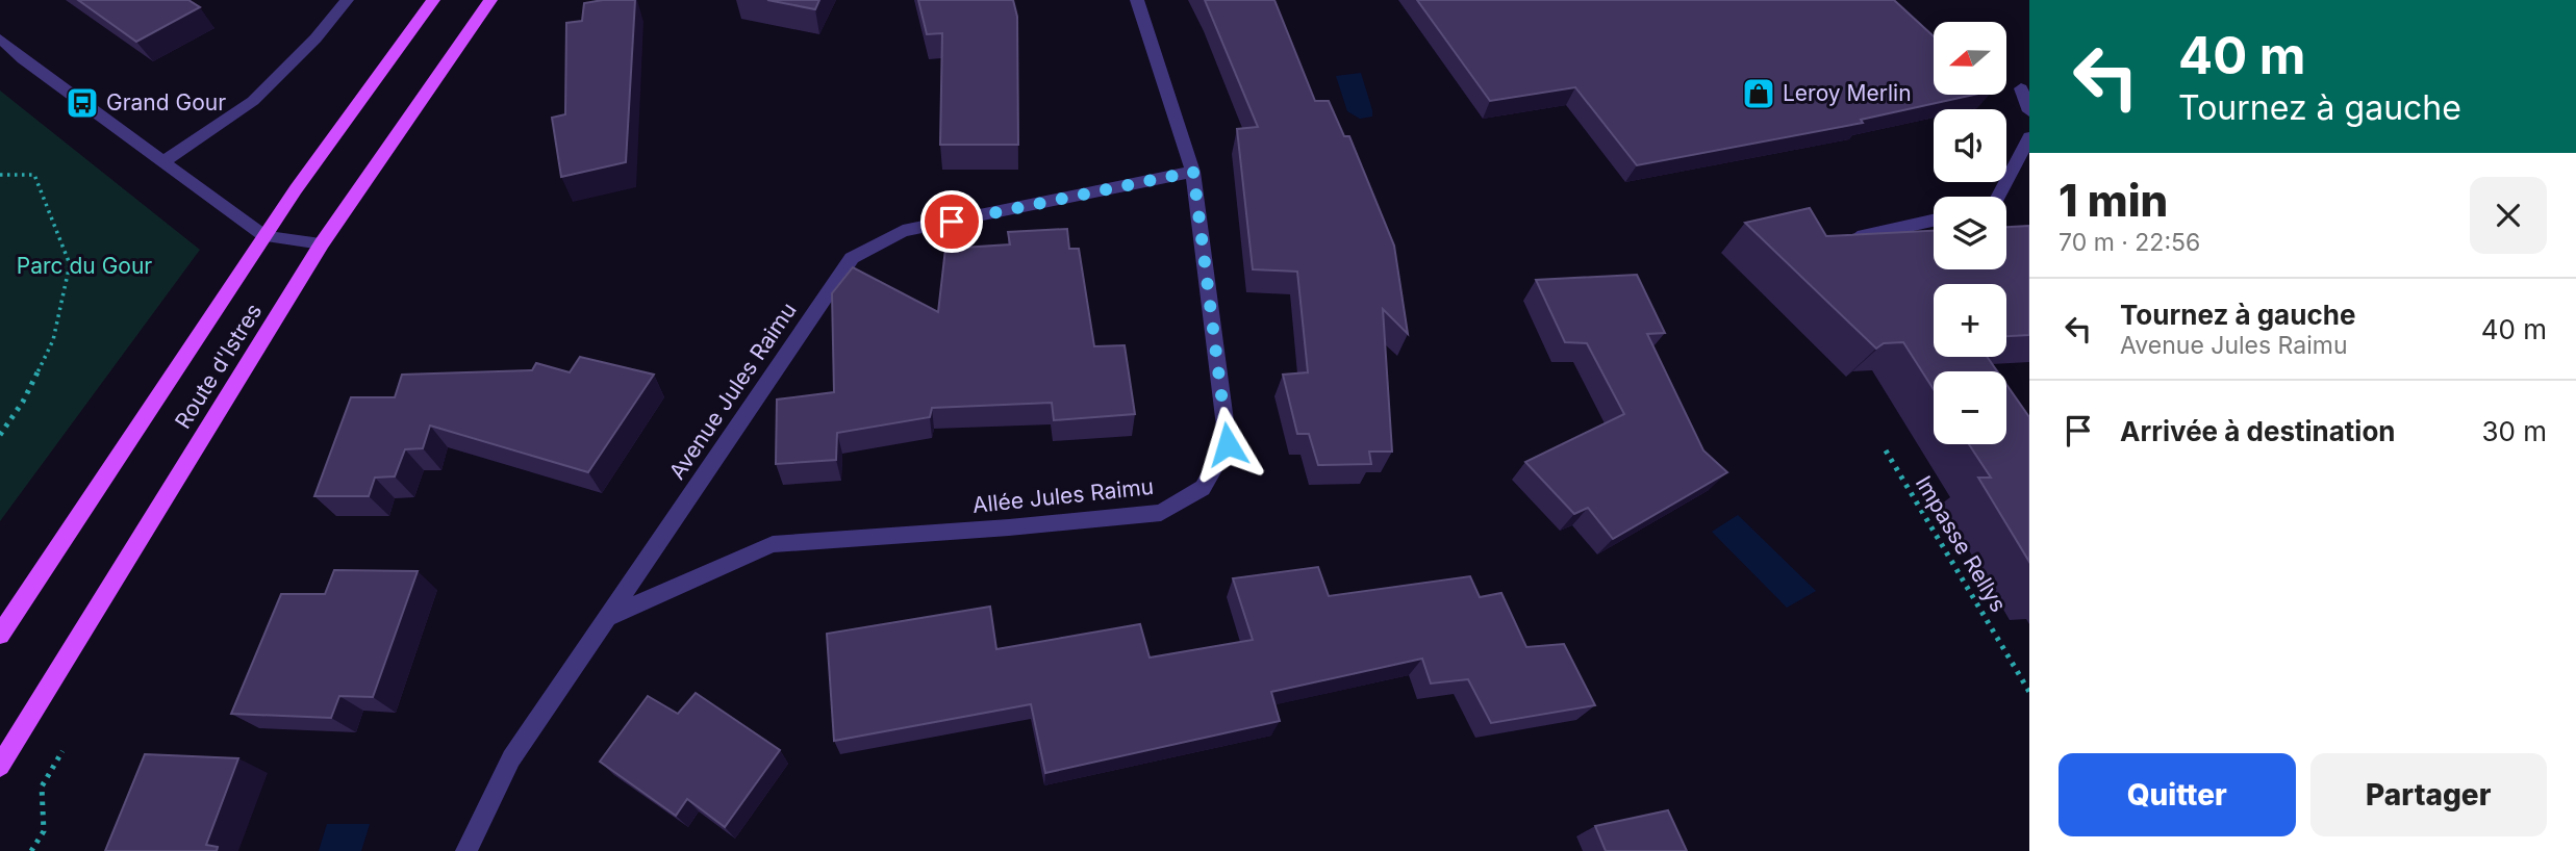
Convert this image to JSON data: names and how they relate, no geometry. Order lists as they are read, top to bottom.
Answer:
{
  "streets": {
    "main road": ["Route d'Istres"],
    "street": ["Avenue Jules Raimu", "Allée Jules Raimu"],
    "path": ["Impasse Rellys"]
  },
  "crossings": [
    ["Avenue Jules Raimu", "Allée Jules Raimu"]
  ],
  "parks": ["Parc du Gour"],
  "places": {
    "shop": ["Leroy Merlin"],
    "bus stop": ["Grand Gour"]
  },
  "north": "left",
  "page": {
    "turn": ["40 m", "Tournez à gauche"],
    "map_buttons": ["+", "−"],
    "heading": ["1 min", "70 m · 22:56"],
    "list": [
      {
        "name": "Tournez à gauche",
        "note": "Avenue Jules Raimu",
        "value": "40 m"
      },
      {
        "name": "Arrivée à destination",
        "value": "30 m"
      }
    ],
    "buttons": ["Quitter", "Partager"]
  }
}
